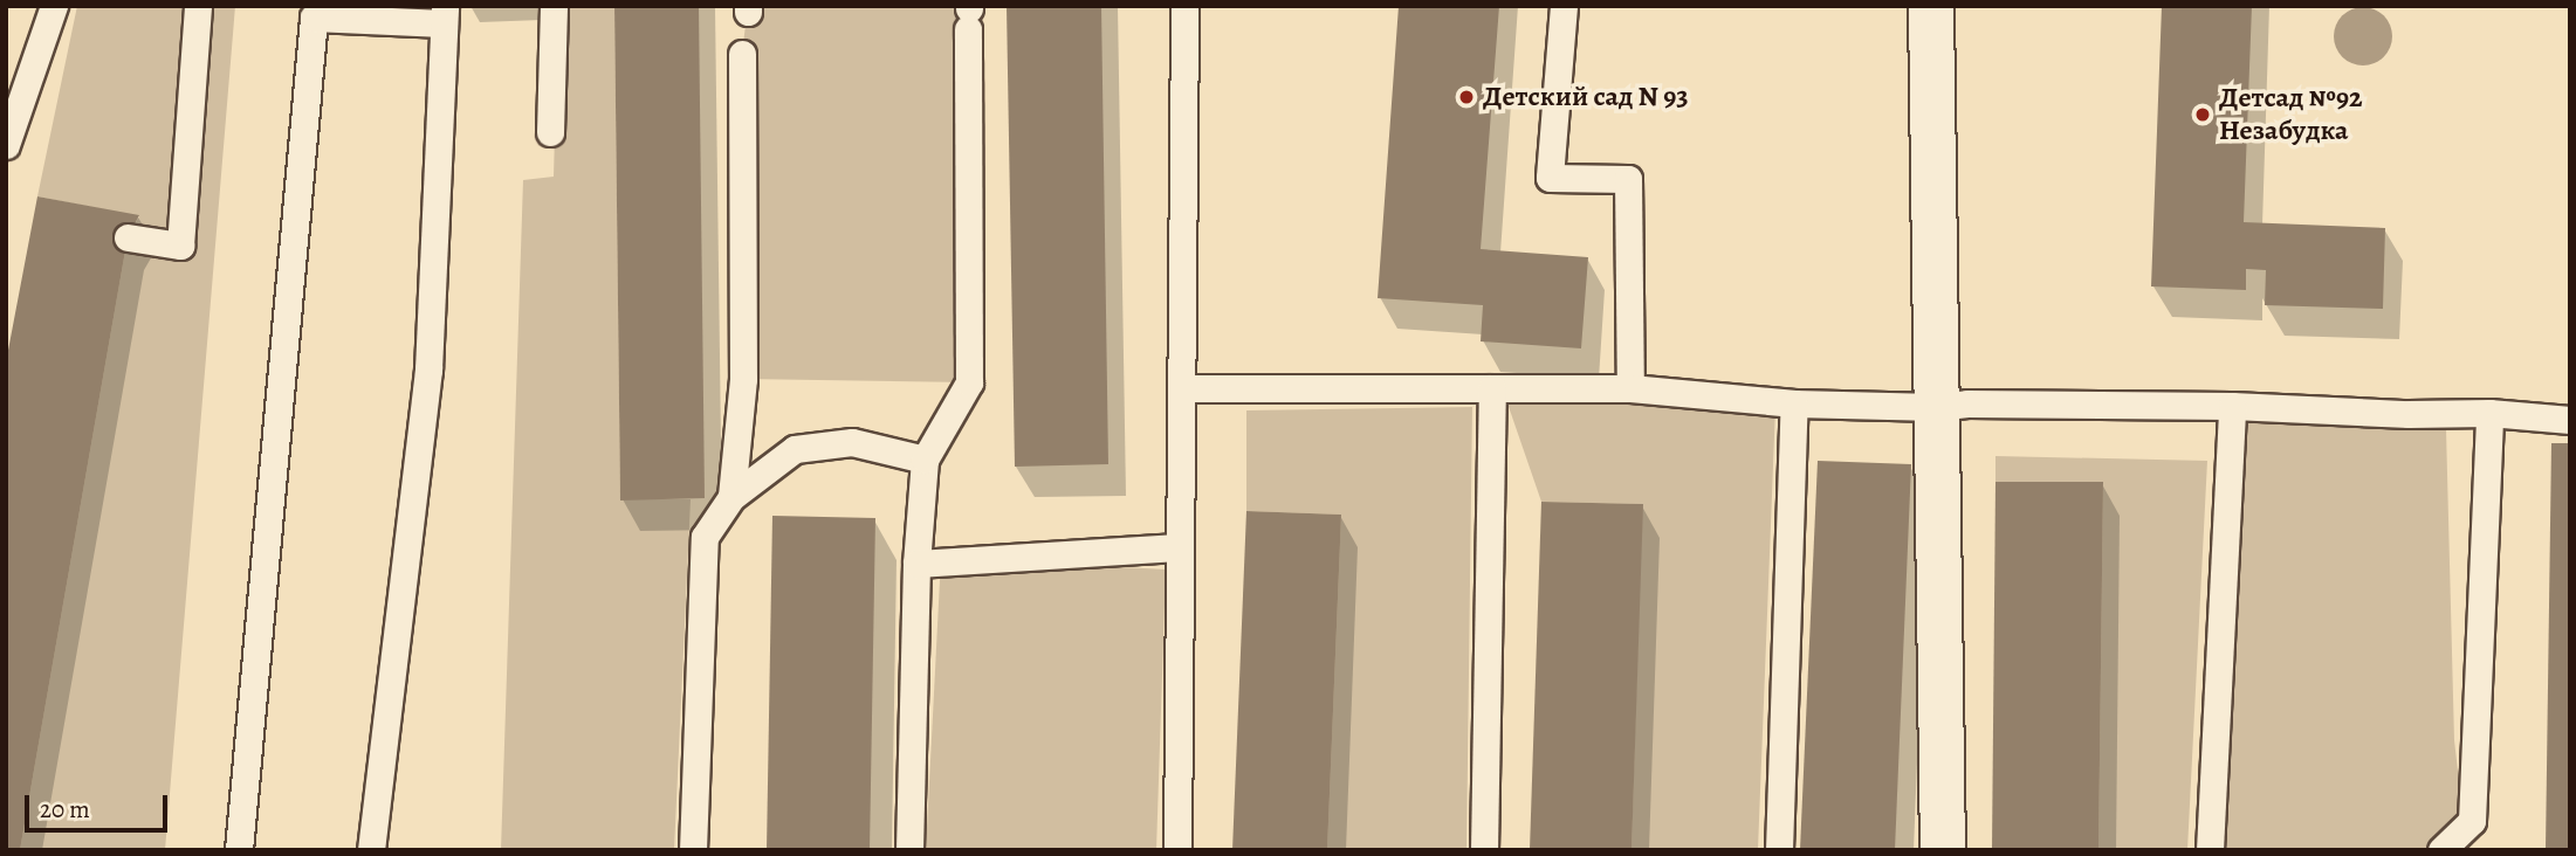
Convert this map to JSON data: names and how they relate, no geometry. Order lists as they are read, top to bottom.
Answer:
{
  "places": ["Детский сад N 93", "Детсад №92 Незабудка"],
  "scale_bar": "20 m"
}
